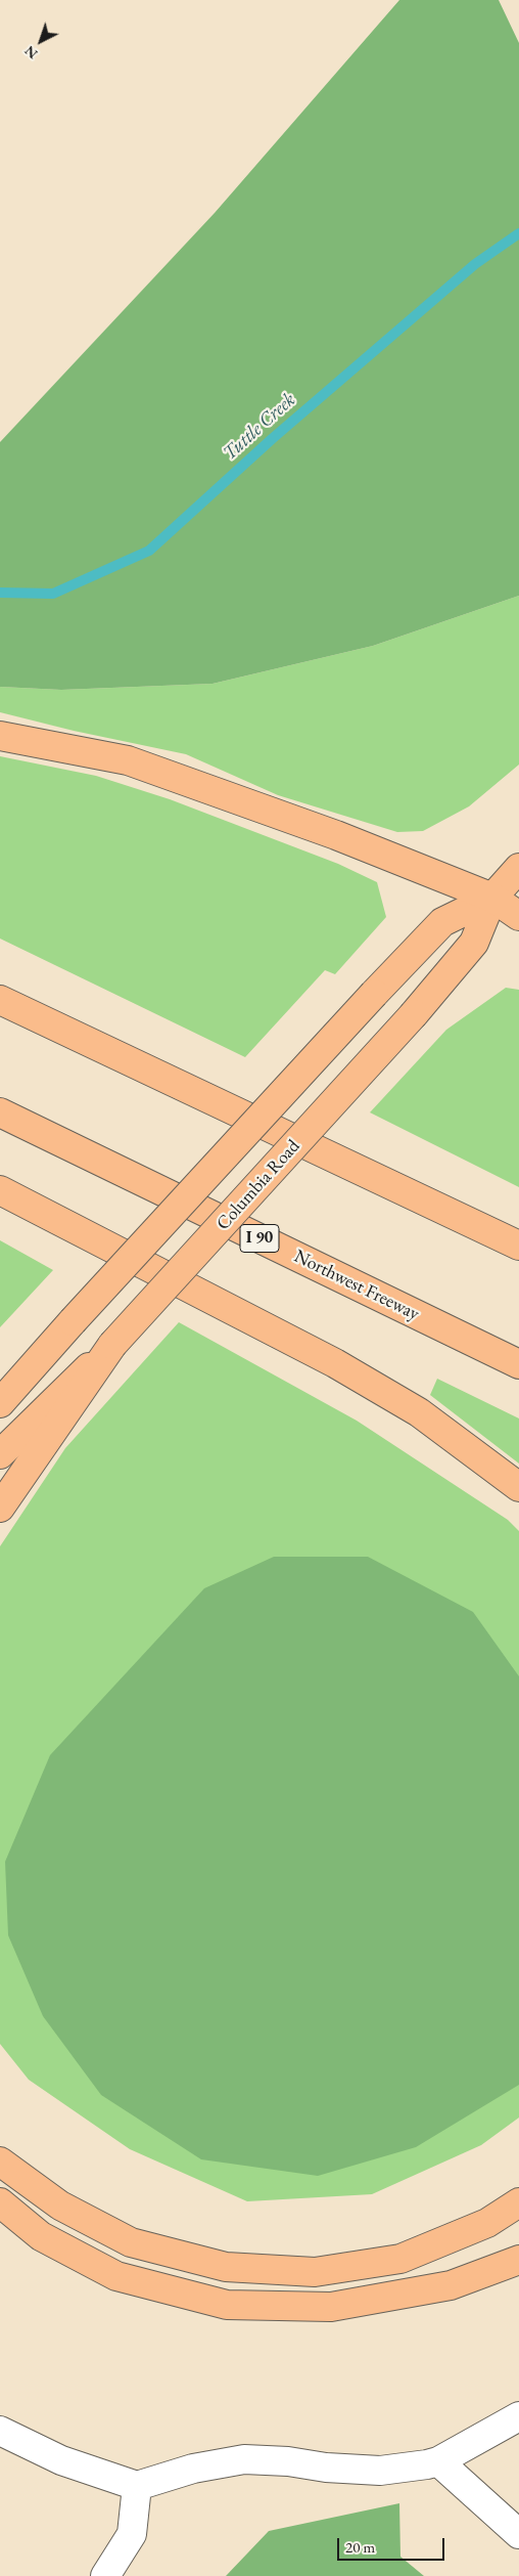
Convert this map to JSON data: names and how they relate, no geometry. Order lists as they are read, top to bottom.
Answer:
{
  "streets": {
    "main road": ["Columbia Road", "I 90", "Northwest Freeway"]
  },
  "water": ["Tuttle Creek"],
  "scale_bar": "20 m",
  "north": "bottom left"
}
